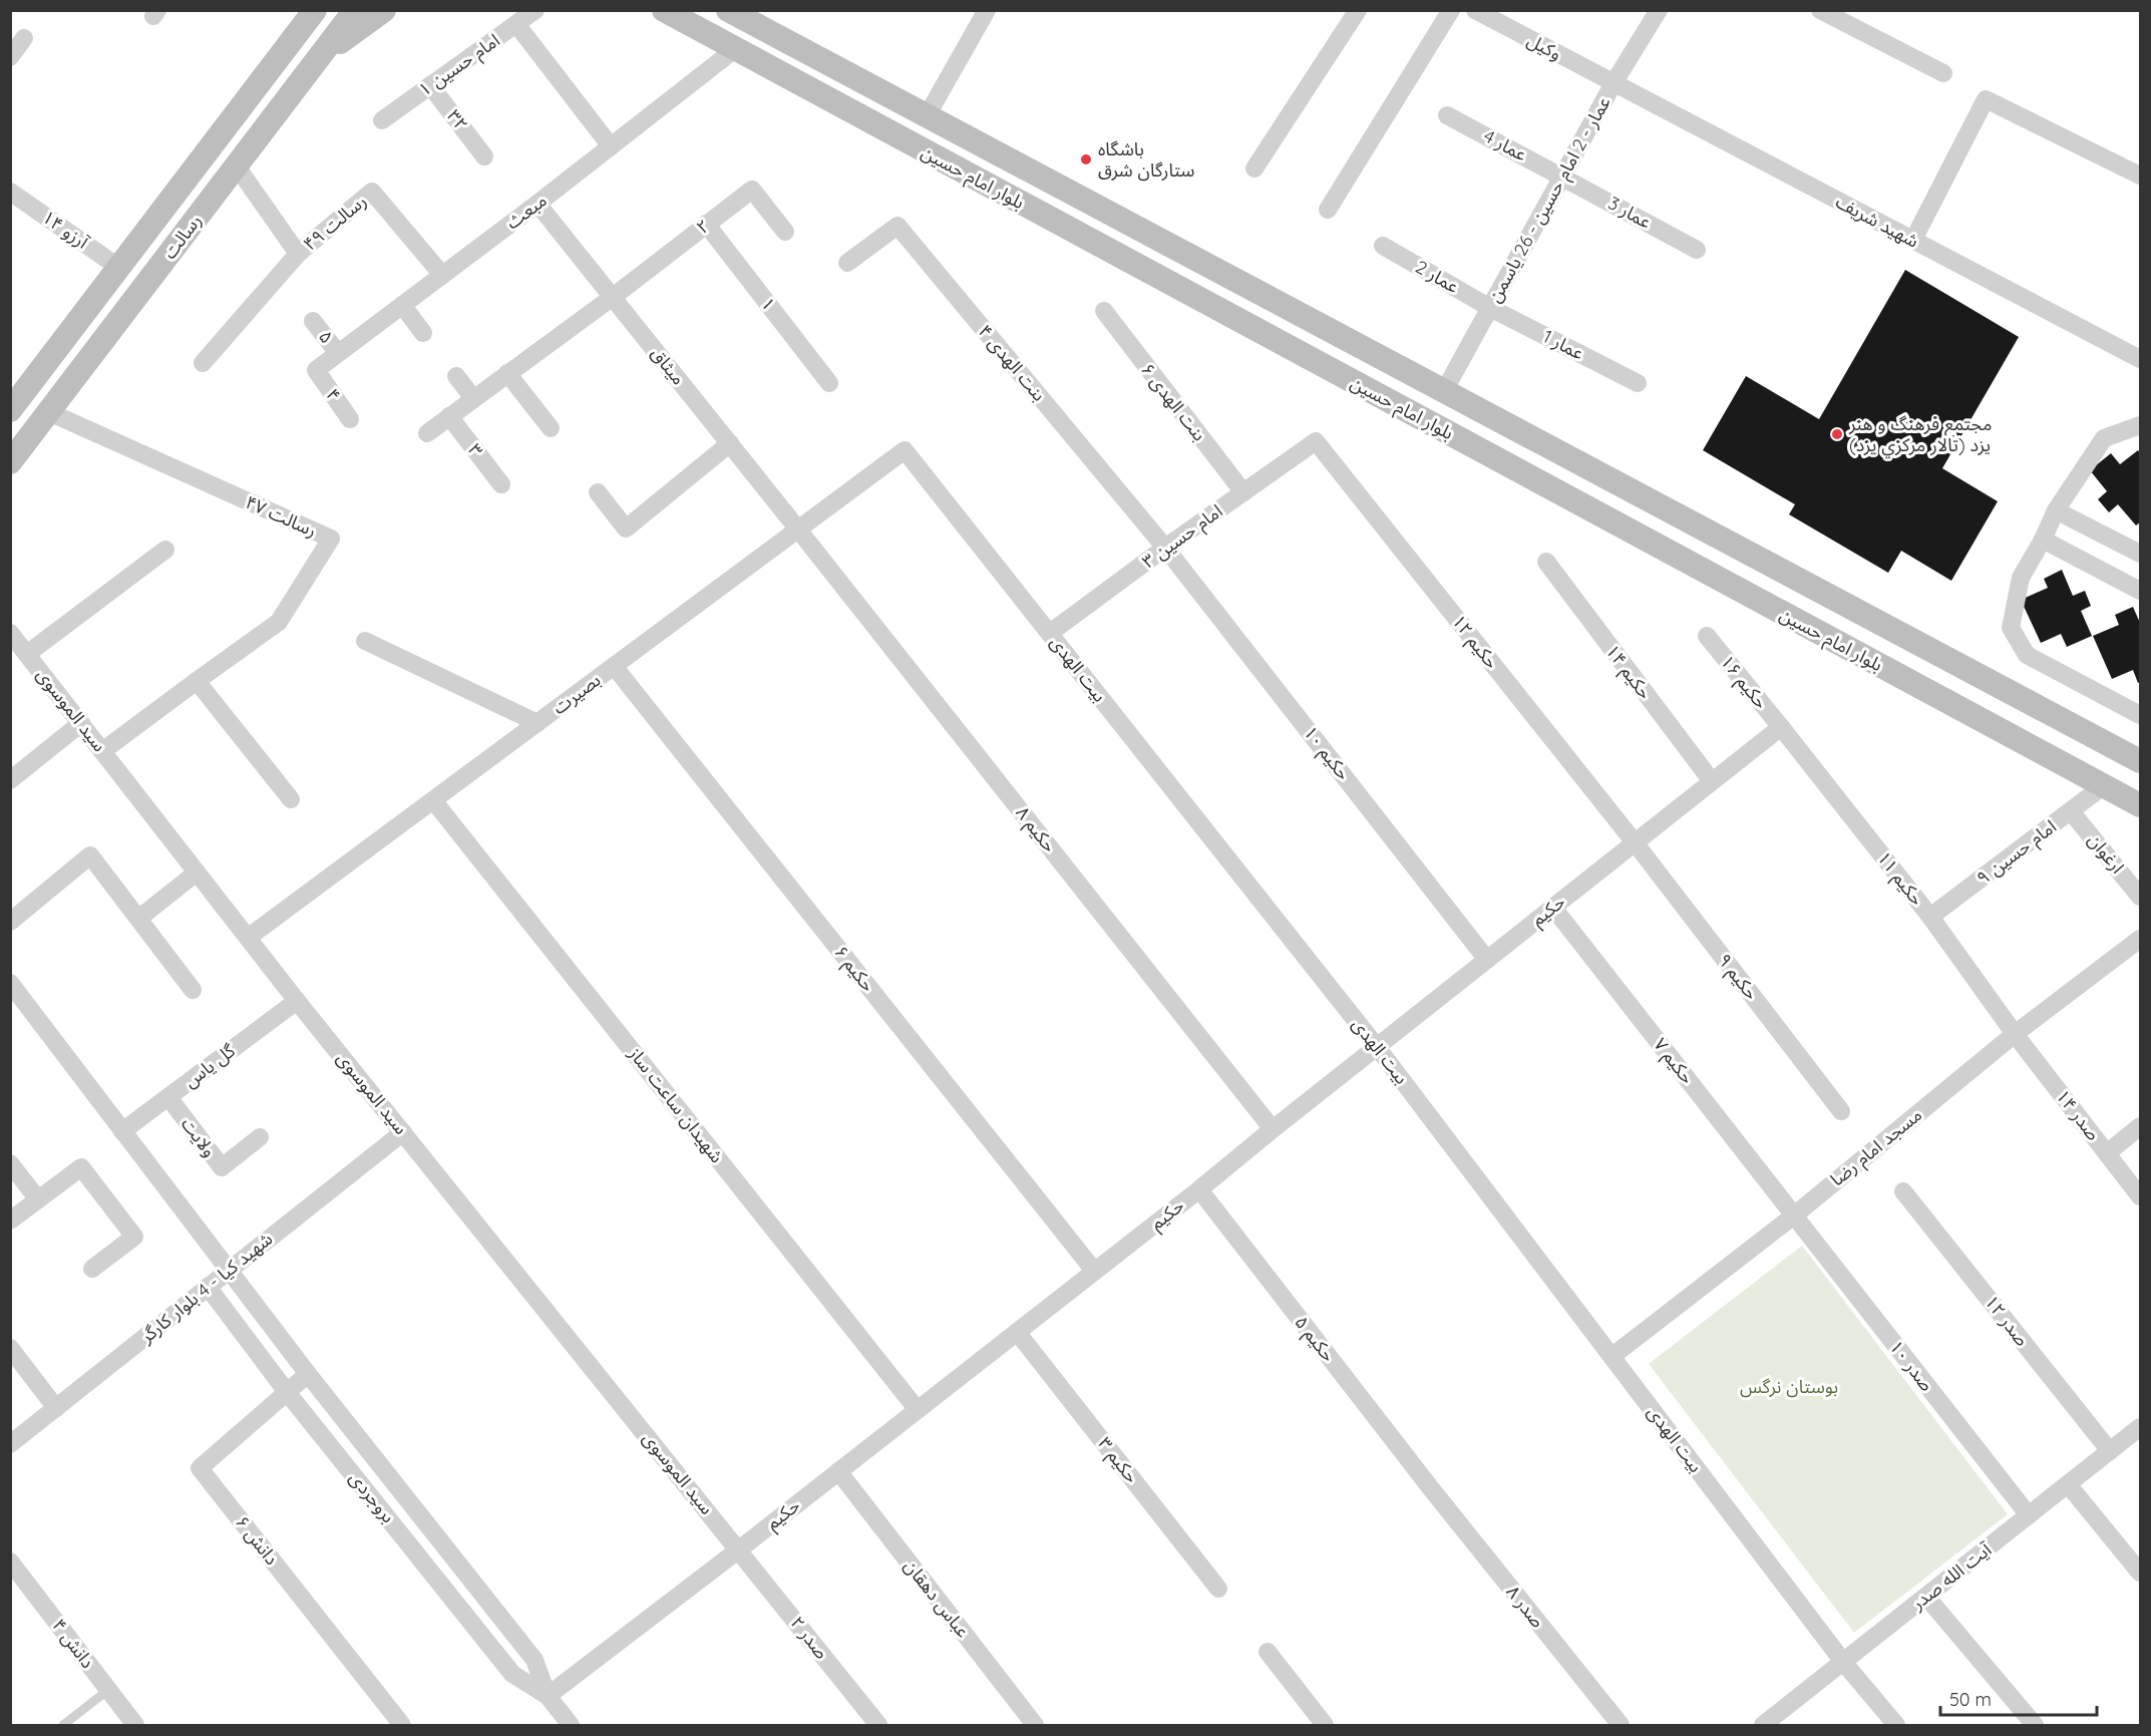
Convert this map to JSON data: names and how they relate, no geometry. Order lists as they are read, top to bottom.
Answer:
{
  "streets": {
    "main road": ["بلوار امام حسین", "رسالت"],
    "street": [
      "وکیل",
      "امام حسین ۱",
      "۳۲",
      "عمار 4",
      "عمار - 2 امام حسین - 26 یاسمن",
      "مبعث",
      "عمار 3",
      "شهید شریف",
      "رسالت ۴۹",
      "۲",
      "۱۴ آرزو",
      "عمار 2",
      "۱",
      "۵",
      "عمار 1",
      "بنت الهدی ۴",
      "میثاق",
      "۴",
      "بنت الهدی ۶",
      "۳",
      "رسالت ۴۷",
      "امام حسین ۳",
      "حکیم ۱۲",
      "بیت الهدی",
      "حکیم ۱۴",
      "حکیم ۱۶",
      "بصیرت",
      "سید الموسوی",
      "حکیم ۱۰",
      "حکیم ۸",
      "امام حسین ۹",
      "ارغوان",
      "حکیم ۱۱",
      "حکیم",
      "حکیم ۶",
      "حکیم ۹",
      "حکیم ۷",
      "گل یاس",
      "شهیدان ساعت ساز",
      "صدر ۱۴",
      "ولایت",
      "مسجد امام رضا",
      "شهید کیا - 4 بلوار کارگر",
      "صدر ۱۲",
      "حکیم ۵",
      "صدر ۱۰",
      "حکیم ۳",
      "بروجردی",
      "دانش ۶",
      "آیت الله صدر",
      "عباس دهقان",
      "صدر ۸",
      "صدر ۲",
      "دانش ۴"
    ]
  },
  "crossings": [
    ["وکیل", "عمار - 2 امام حسین - 26 یاسمن"],
    ["وکیل", "شهید شریف"],
    ["امام حسین ۱", "۳۲"],
    ["عمار 4", "عمار - 2 امام حسین - 26 یاسمن"],
    ["عمار 4", "عمار 3"],
    ["بلوار امام حسین", "عمار - 2 امام حسین - 26 یاسمن"],
    ["بلوار امام حسین", "مبعث"],
    ["بلوار امام حسین", "امام حسین ۹"],
    ["عمار - 2 امام حسین - 26 یاسمن", "عمار 3"],
    ["عمار - 2 امام حسین - 26 یاسمن", "شهید شریف"],
    ["عمار - 2 امام حسین - 26 یاسمن", "عمار 2"],
    ["عمار - 2 امام حسین - 26 یاسمن", "عمار 1"],
    ["مبعث", "رسالت ۴۹"],
    ["مبعث", "۵"],
    ["مبعث", "میثاق"],
    ["مبعث", "۴"],
    ["رسالت ۴۹", "رسالت"],
    ["۲", "۱"],
    ["۲", "میثاق"],
    ["۲", "۳"],
    ["۱۴ آرزو", "رسالت"],
    ["رسالت", "رسالت ۴۷"],
    ["عمار 2", "عمار 1"],
    ["بنت الهدی ۴", "امام حسین ۳"],
    ["بنت الهدی ۴", "حکیم ۱۰"],
    ["میثاق", "بصیرت"],
    ["میثاق", "حکیم ۸"],
    ["بنت الهدی ۶", "امام حسین ۳"],
    ["امام حسین ۳", "حکیم ۱۲"],
    ["امام حسین ۳", "بیت الهدی"],
    ["امام حسین ۳", "حکیم ۱۰"],
    ["حکیم ۱۲", "حکیم"],
    ["حکیم ۱۲", "حکیم ۹"],
    ["بیت الهدی", "بصیرت"],
    ["بیت الهدی", "حکیم"],
    ["بیت الهدی", "مسجد امام رضا"],
    ["بیت الهدی", "آیت الله صدر"],
    ["حکیم ۱۴", "حکیم"],
    ["حکیم ۱۶", "حکیم ۱۱"],
    ["حکیم ۱۶", "حکیم"],
    ["بصیرت", "سید الموسوی"],
    ["بصیرت", "حکیم ۸"],
    ["بصیرت", "حکیم ۶"],
    ["بصیرت", "شهیدان ساعت ساز"],
    ["سید الموسوی", "حکیم"],
    ["سید الموسوی", "گل یاس"],
    ["سید الموسوی", "شهید کیا - 4 بلوار کارگر"],
    ["سید الموسوی", "صدر ۲"],
    ["حکیم ۱۰", "حکیم"],
    ["حکیم ۸", "حکیم"],
    ["امام حسین ۹", "ارغوان"],
    ["امام حسین ۹", "حکیم ۱۱"],
    ["حکیم ۱۱", "حکیم"],
    ["حکیم ۱۱", "صدر ۱۴"],
    ["حکیم ۱۱", "مسجد امام رضا"],
    ["حکیم", "حکیم ۶"],
    ["حکیم", "حکیم ۹"],
    ["حکیم", "حکیم ۷"],
    ["حکیم", "شهیدان ساعت ساز"],
    ["حکیم", "حکیم ۵"],
    ["حکیم", "حکیم ۳"],
    ["حکیم", "بروجردی"],
    ["حکیم", "عباس دهقان"],
    ["حکیم", "صدر ۲"],
    ["حکیم ۷", "مسجد امام رضا"],
    ["حکیم ۷", "صدر ۱۰"],
    ["گل یاس", "ولایت"],
    ["گل یاس", "بروجردی"],
    ["صدر ۱۴", "مسجد امام رضا"],
    ["مسجد امام رضا", "صدر ۱۰"],
    ["شهید کیا - 4 بلوار کارگر", "بروجردی"],
    ["صدر ۱۲", "آیت الله صدر"],
    ["حکیم ۵", "صدر ۸"],
    ["صدر ۱۰", "آیت الله صدر"],
    ["بروجردی", "دانش ۶"]
  ],
  "parks": ["بوستان نرگس"],
  "places": ["باشگاه ستارگان شرق", "مجتمع فرهنگ و هنر یزد (تالار مركزي یزد)"],
  "scale_bar": "50 m"
}
